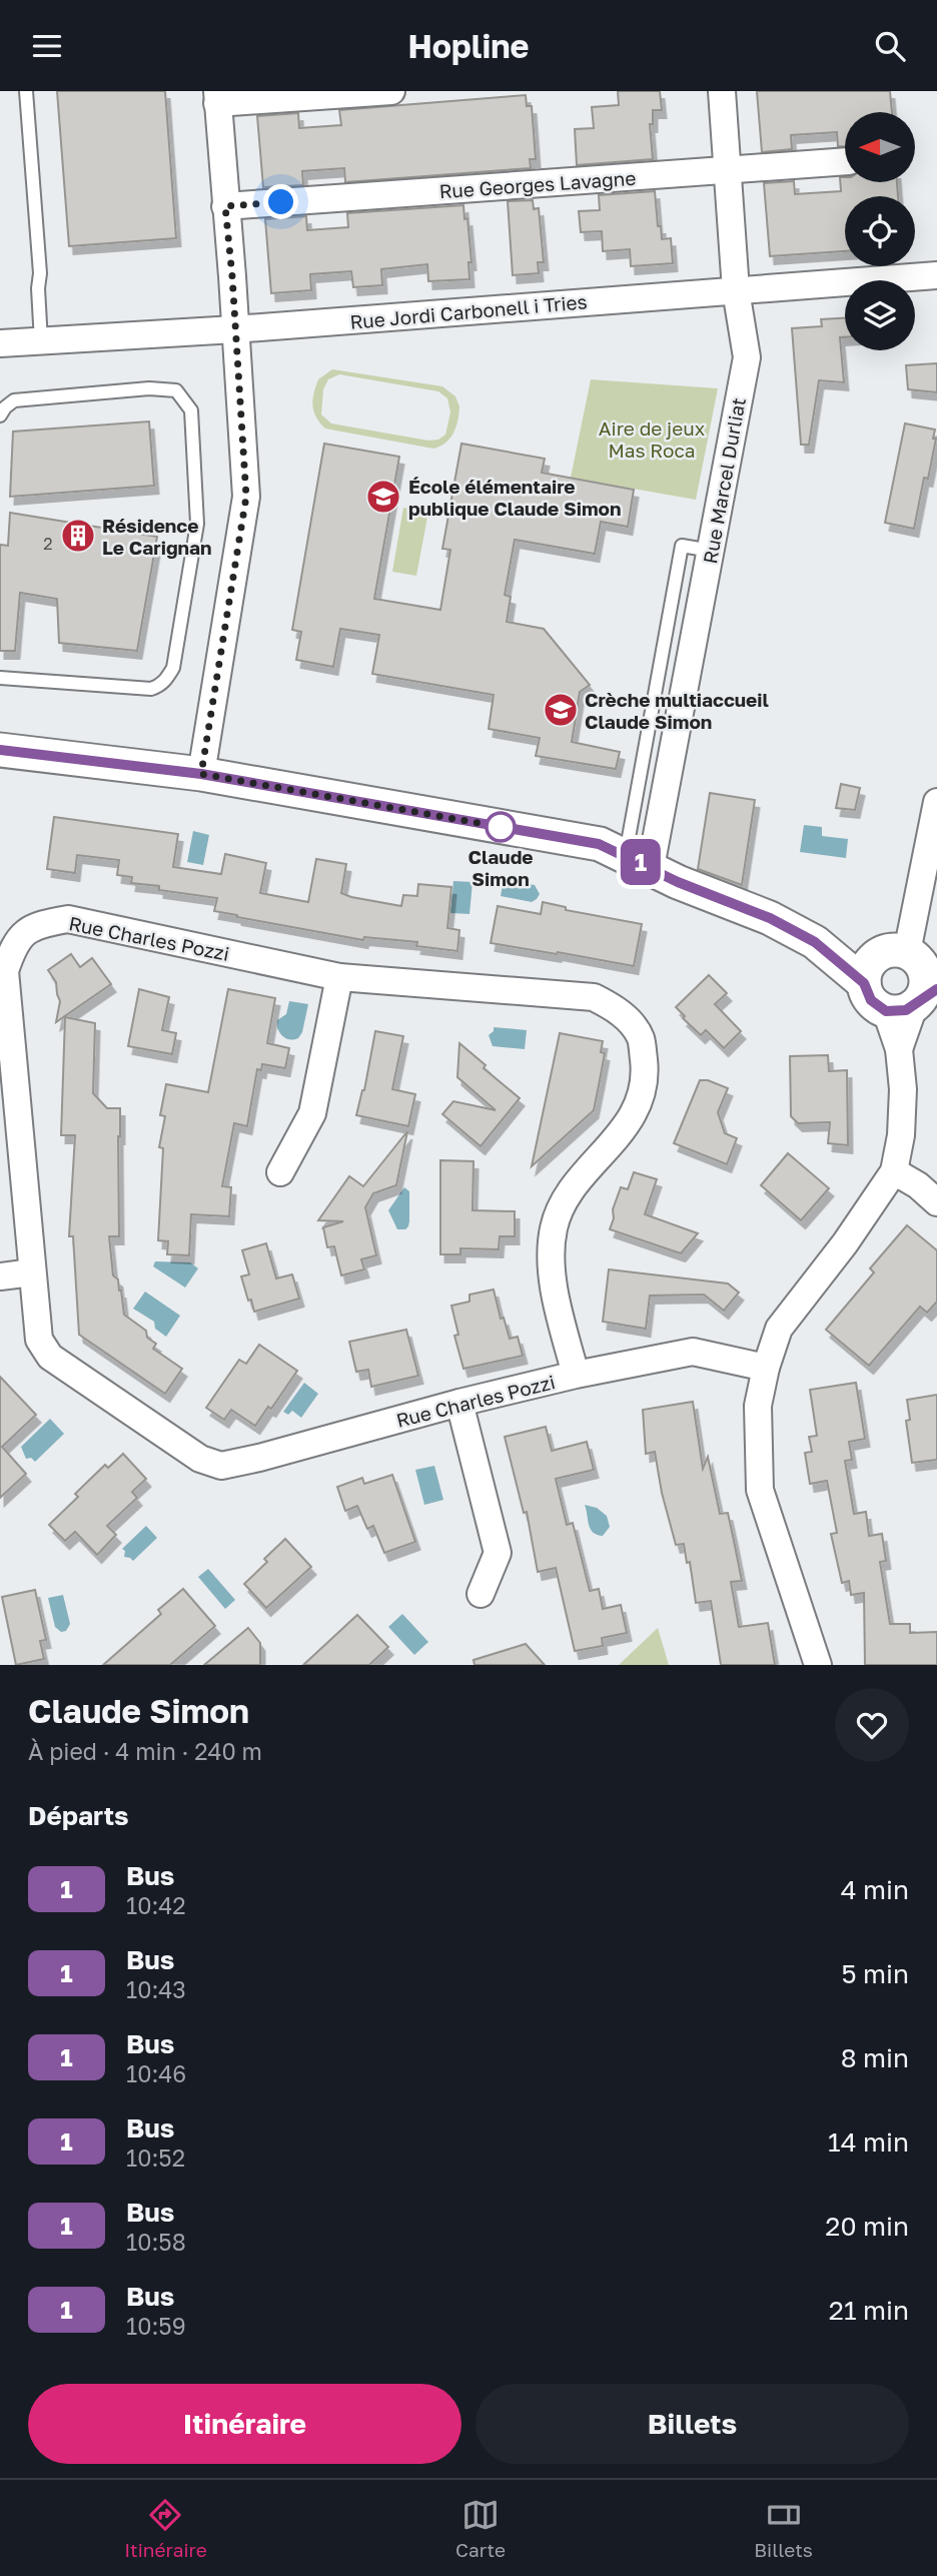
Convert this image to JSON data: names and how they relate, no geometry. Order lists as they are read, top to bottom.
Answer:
{
  "streets": {
    "street": [
      "Rue Georges Lavagne",
      "Rue Jordi Carbonell i Tries",
      "Rue Marcel Durliat",
      "Rue Charles Pozzi"
    ]
  },
  "crossings": [
    ["Rue Georges Lavagne", "Rue Marcel Durliat"],
    ["Rue Jordi Carbonell i Tries", "Rue Marcel Durliat"]
  ],
  "parks": ["Aire de jeux Mas Roca"],
  "places": {
    "school or university": ["École élémentaire publique Claude Simon", "Crèche multiaccueil Claude Simon"],
    "building": ["Résidence Le Carignan"],
    "other": ["Claude Simon"]
  },
  "lines": ["bus line 1"],
  "house_numbers": ["2"],
  "north": "left",
  "page": {
    "header": "Hopline",
    "on_map": "1",
    "heading": [
      ["Claude Simon", "À pied · 4 min · 240 m"],
      "Départs"
    ],
    "list": [
      {
        "mark": "1",
        "name": "Bus",
        "note": "10:42",
        "value": "4 min"
      },
      {
        "mark": "1",
        "name": "Bus",
        "note": "10:43",
        "value": "5 min"
      },
      {
        "mark": "1",
        "name": "Bus",
        "note": "10:46",
        "value": "8 min"
      },
      {
        "mark": "1",
        "name": "Bus",
        "note": "10:52",
        "value": "14 min"
      },
      {
        "mark": "1",
        "name": "Bus",
        "note": "10:58",
        "value": "20 min"
      },
      {
        "mark": "1",
        "name": "Bus",
        "note": "10:59",
        "value": "21 min"
      }
    ],
    "buttons": ["Itinéraire", "Billets"],
    "tabs": ["Itinéraire", "Carte", "Billets"]
  }
}
